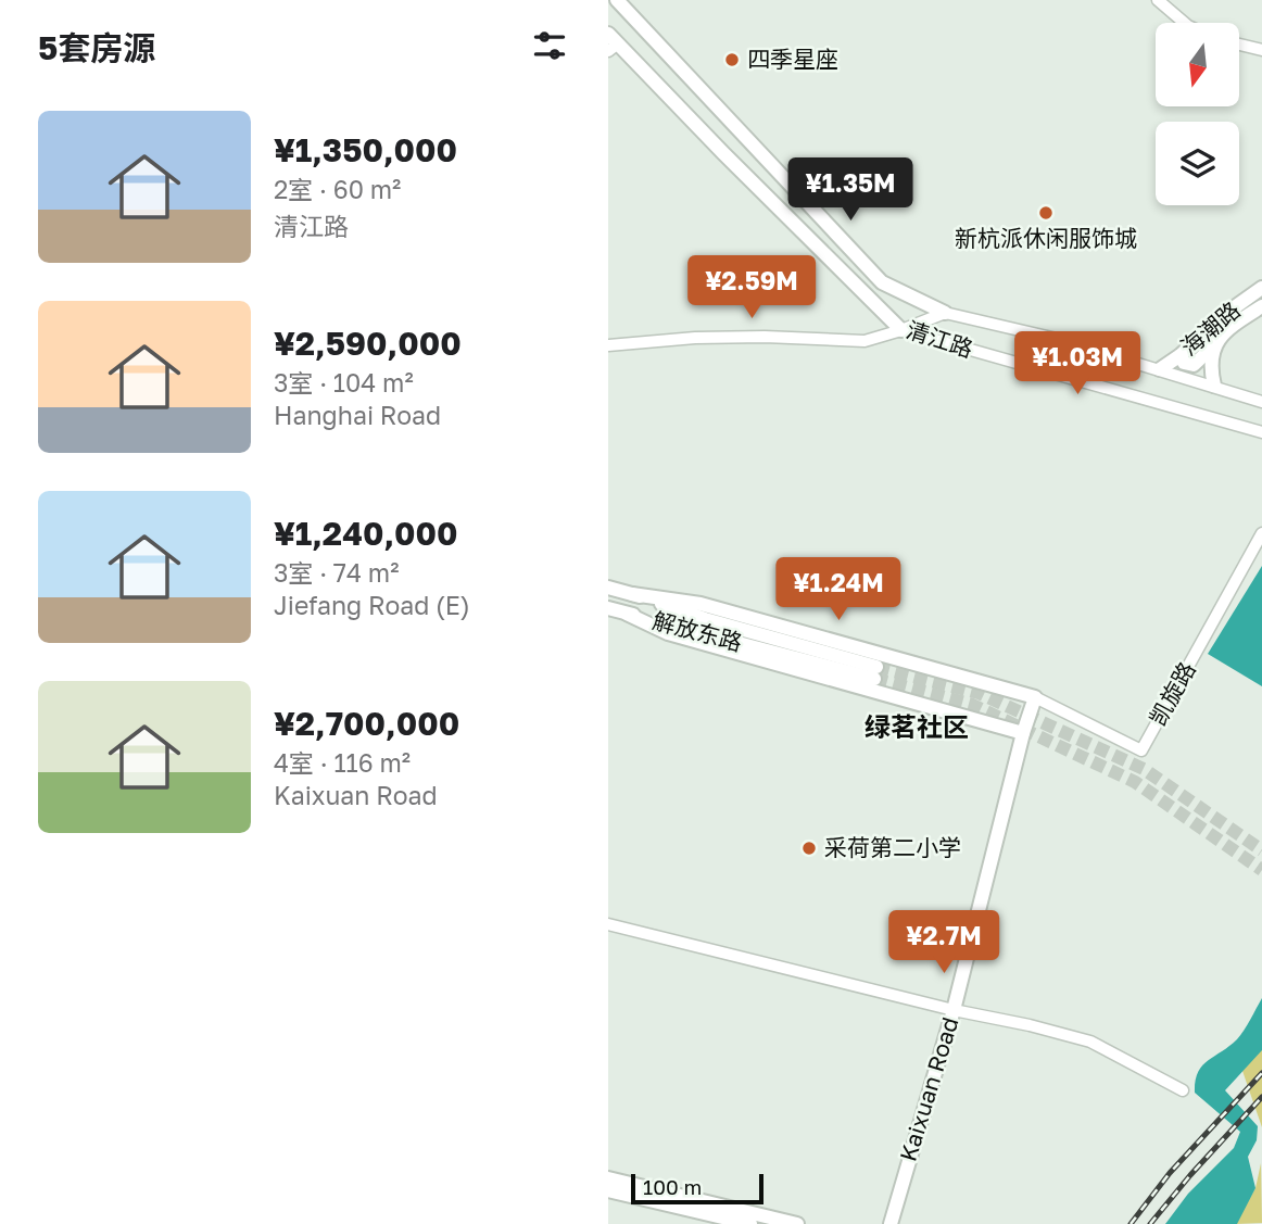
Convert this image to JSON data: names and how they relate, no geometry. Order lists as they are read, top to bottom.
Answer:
{
  "streets": {
    "main road": [
      "海潮路",
      "清江路",
      "解放东路",
      "Kaixuan Road"
    ],
    "street": ["凯旋路"]
  },
  "crossings": [
    ["海潮路", "清江路"],
    ["凯旋路", "Kaixuan Road"]
  ],
  "districts": ["绿茗社区"],
  "places": ["四季星座", "新杭派休闲服饰城", "采荷第二小学"],
  "scale_bar": "100 m",
  "north": "bottom",
  "page": {
    "heading": "5套房源",
    "list": [
      {
        "name": "¥1,350,000",
        "note": "2室 · 60 m² · 清江路"
      },
      {
        "name": "¥2,590,000",
        "note": "3室 · 104 m² · Hanghai Road"
      },
      {
        "name": "¥1,240,000",
        "note": "3室 · 74 m² · Jiefang Road (E)"
      },
      {
        "name": "¥2,700,000",
        "note": "4室 · 116 m² · Kaixuan Road"
      }
    ],
    "price": [
      "¥1.35M",
      "¥2.59M",
      "¥1.03M",
      "¥1.24M",
      "¥2.7M"
    ],
    "scale": "100 m"
  }
}
